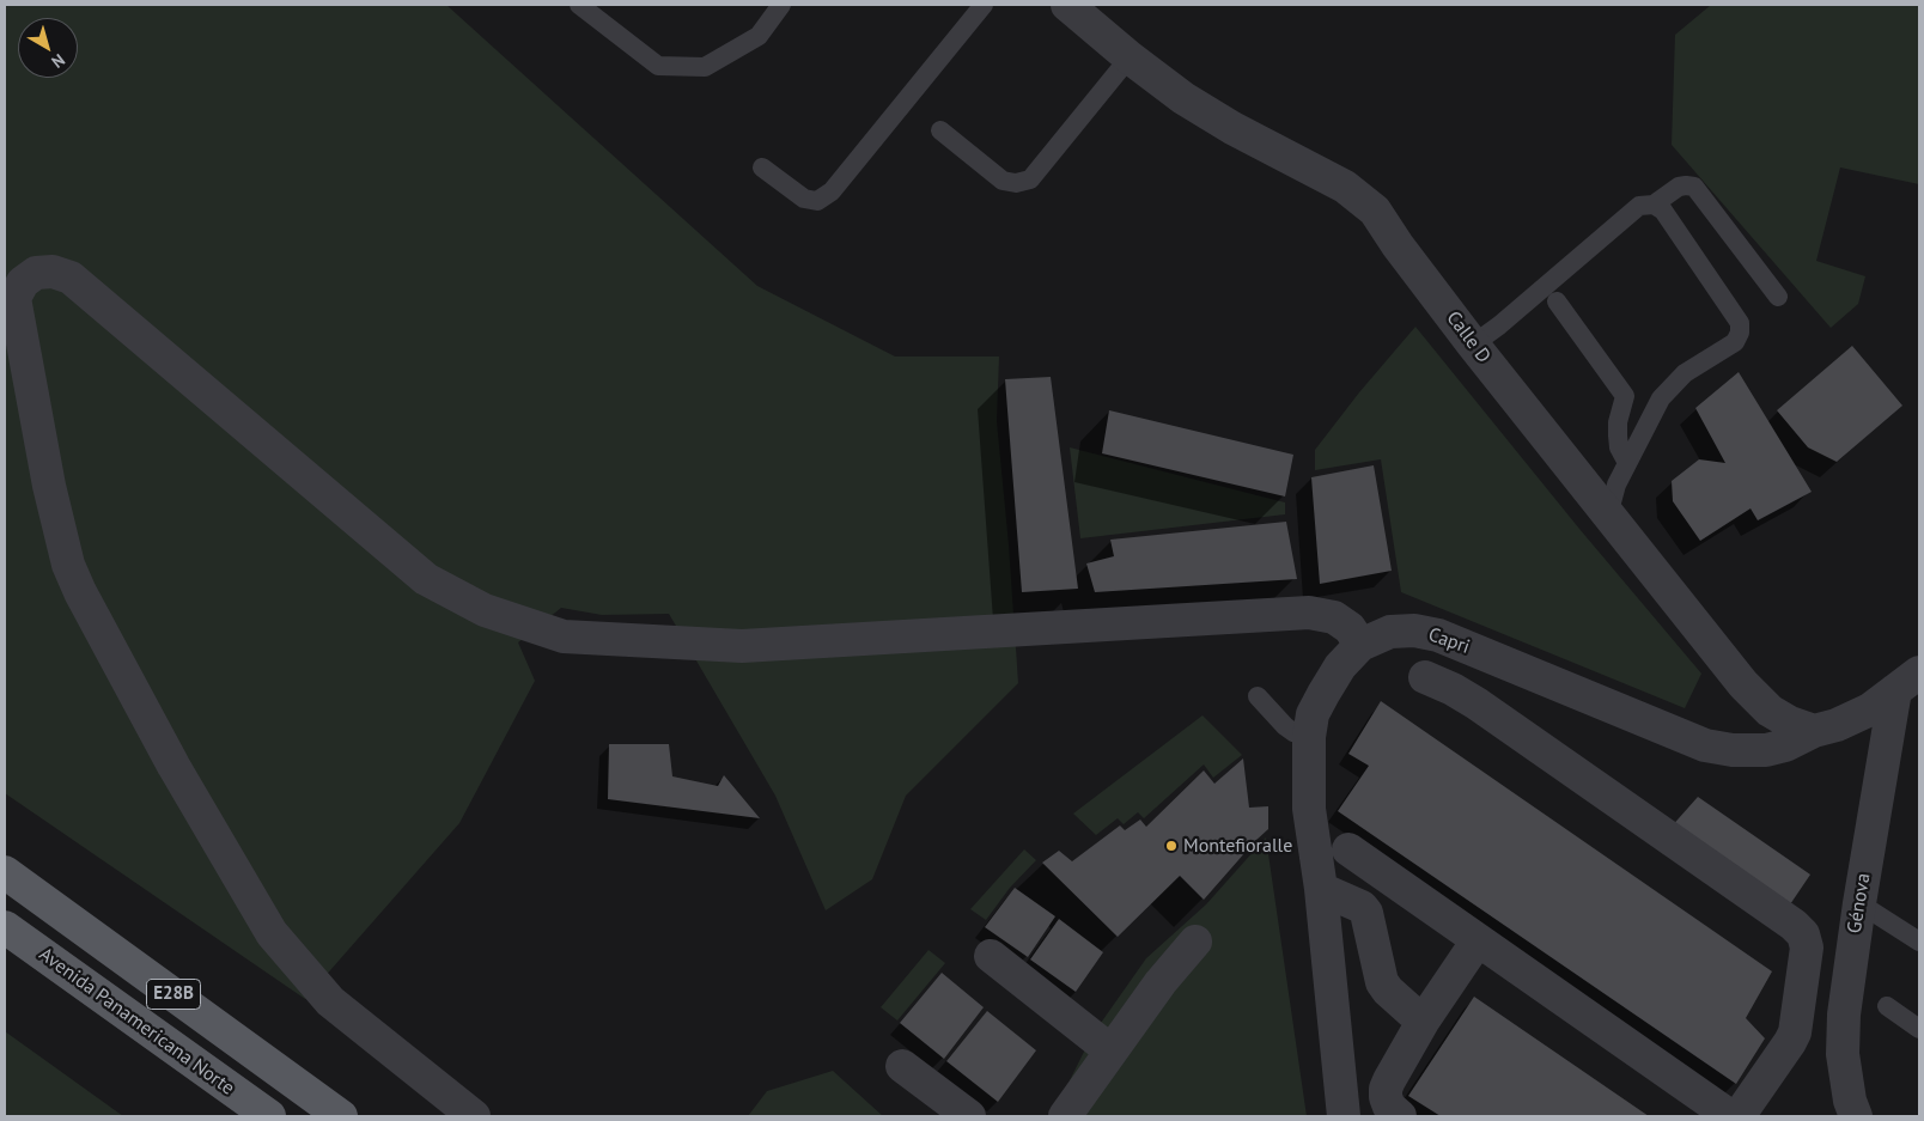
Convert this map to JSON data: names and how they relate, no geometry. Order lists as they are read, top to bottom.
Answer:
{
  "streets": {
    "main road": ["E28B", "Avenida Panamericana Norte"],
    "street": ["Calle D", "Capri", "Génova"]
  },
  "crossings": [
    ["Calle D", "Capri"],
    ["Capri", "Génova"]
  ],
  "places": ["Montefioralle"],
  "north": "bottom right"
}
